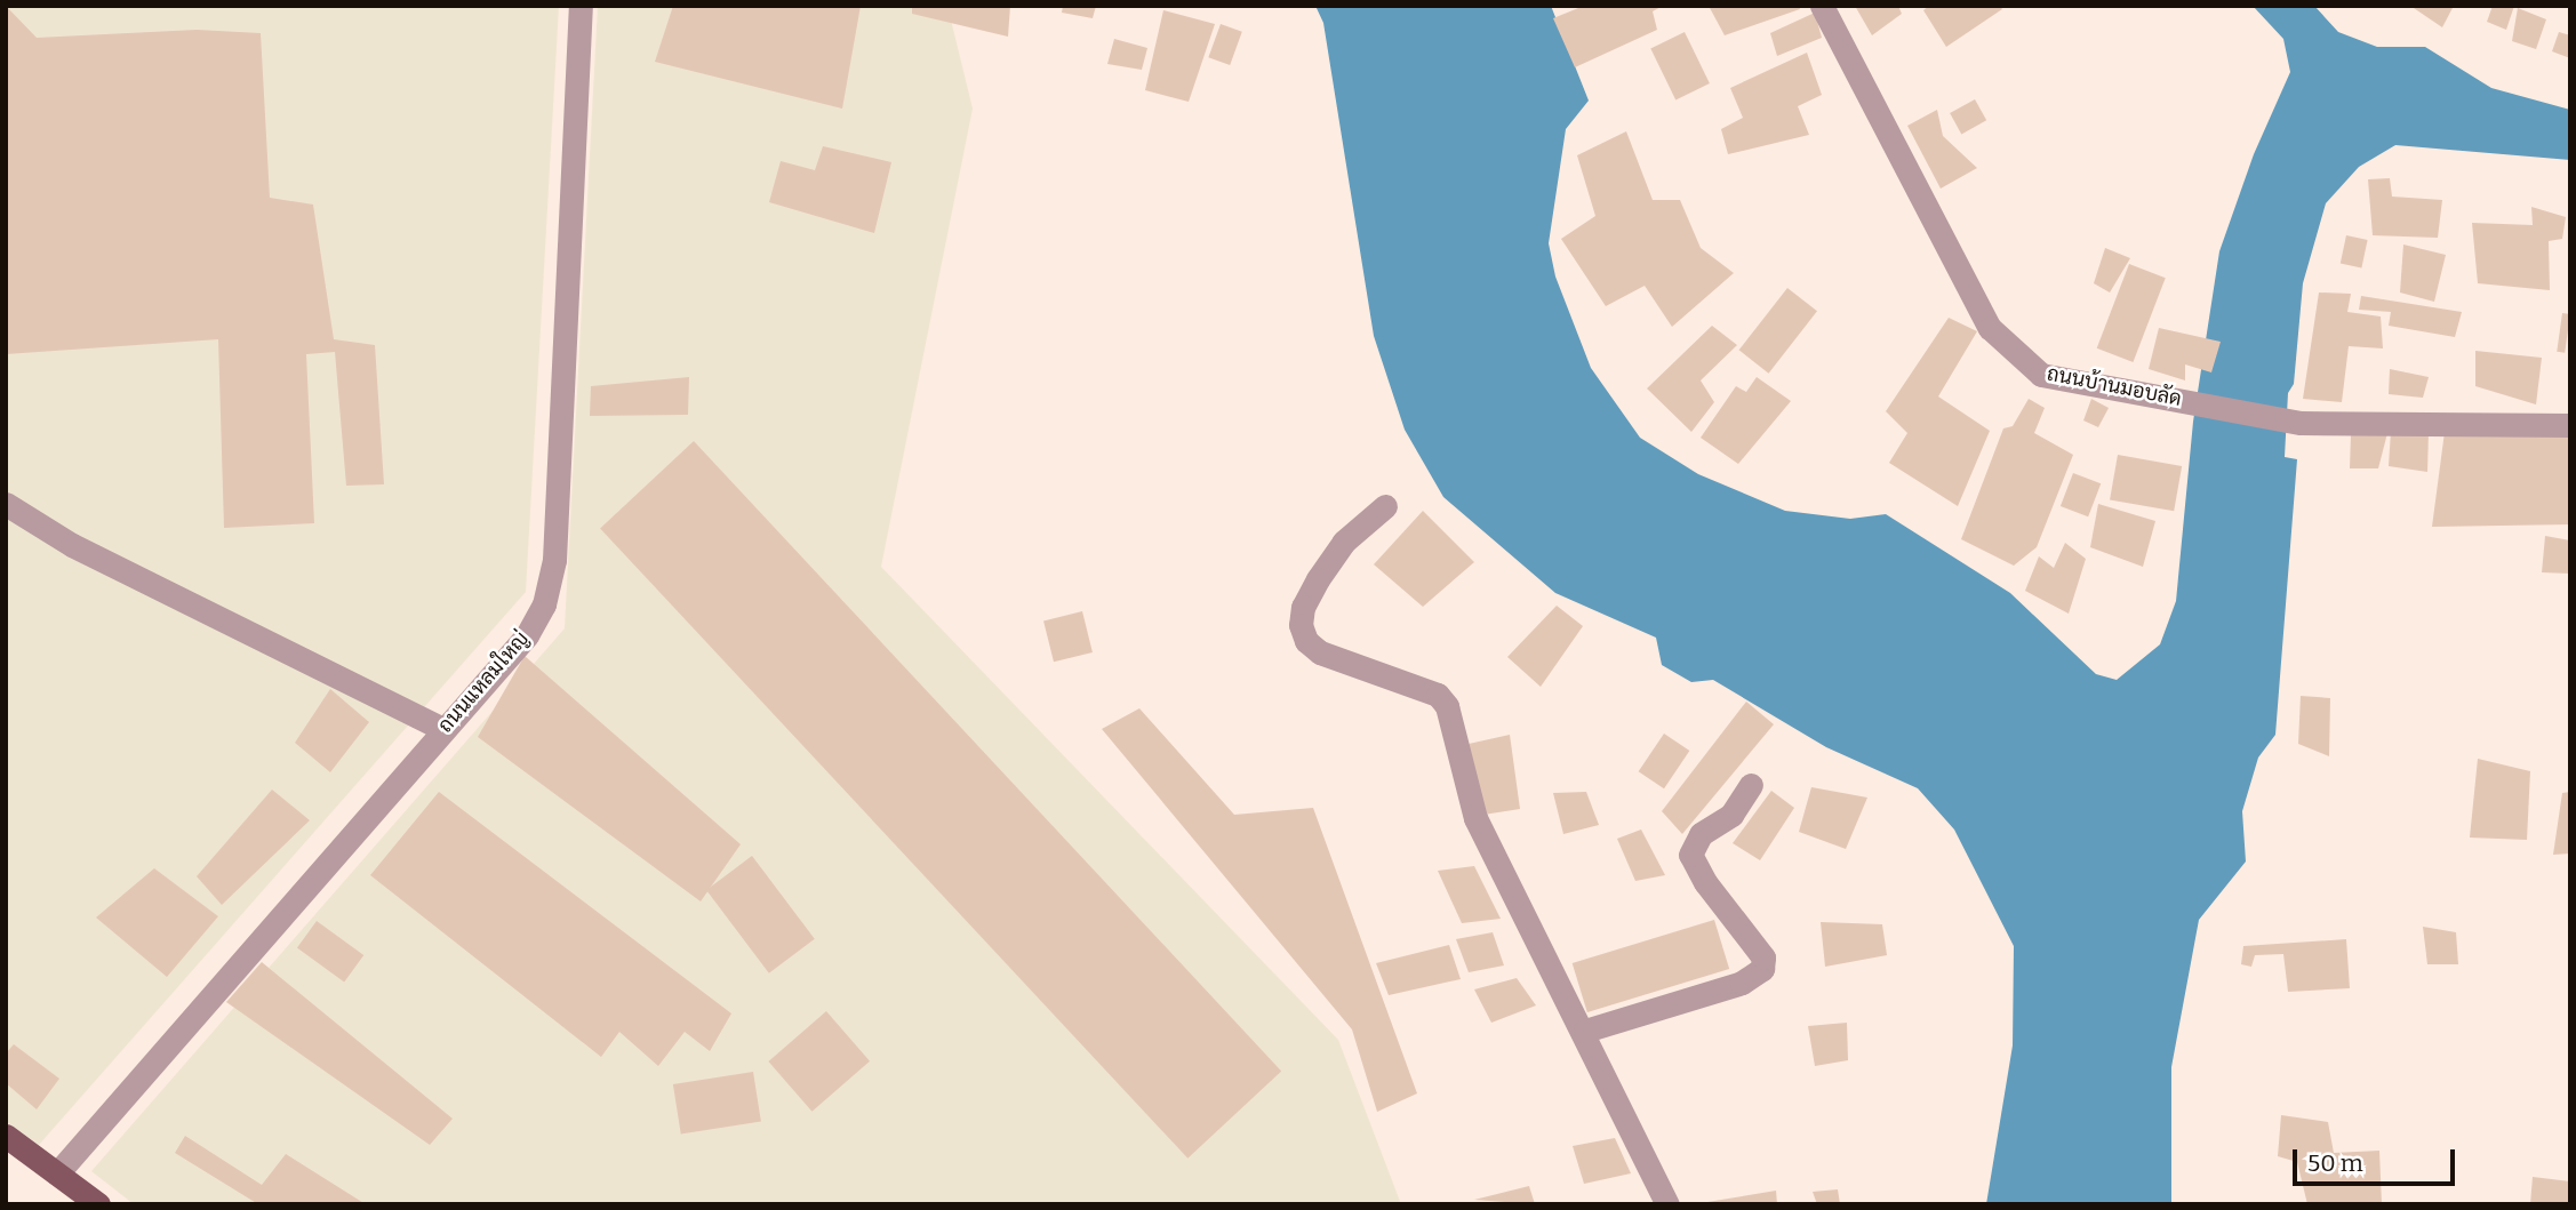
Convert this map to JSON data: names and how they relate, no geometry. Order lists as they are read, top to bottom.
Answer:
{
  "streets": {
    "street": ["ถนนบ้านมอบลัด", "ถนนแหลมใหญ่"]
  },
  "scale_bar": "50 m"
}
